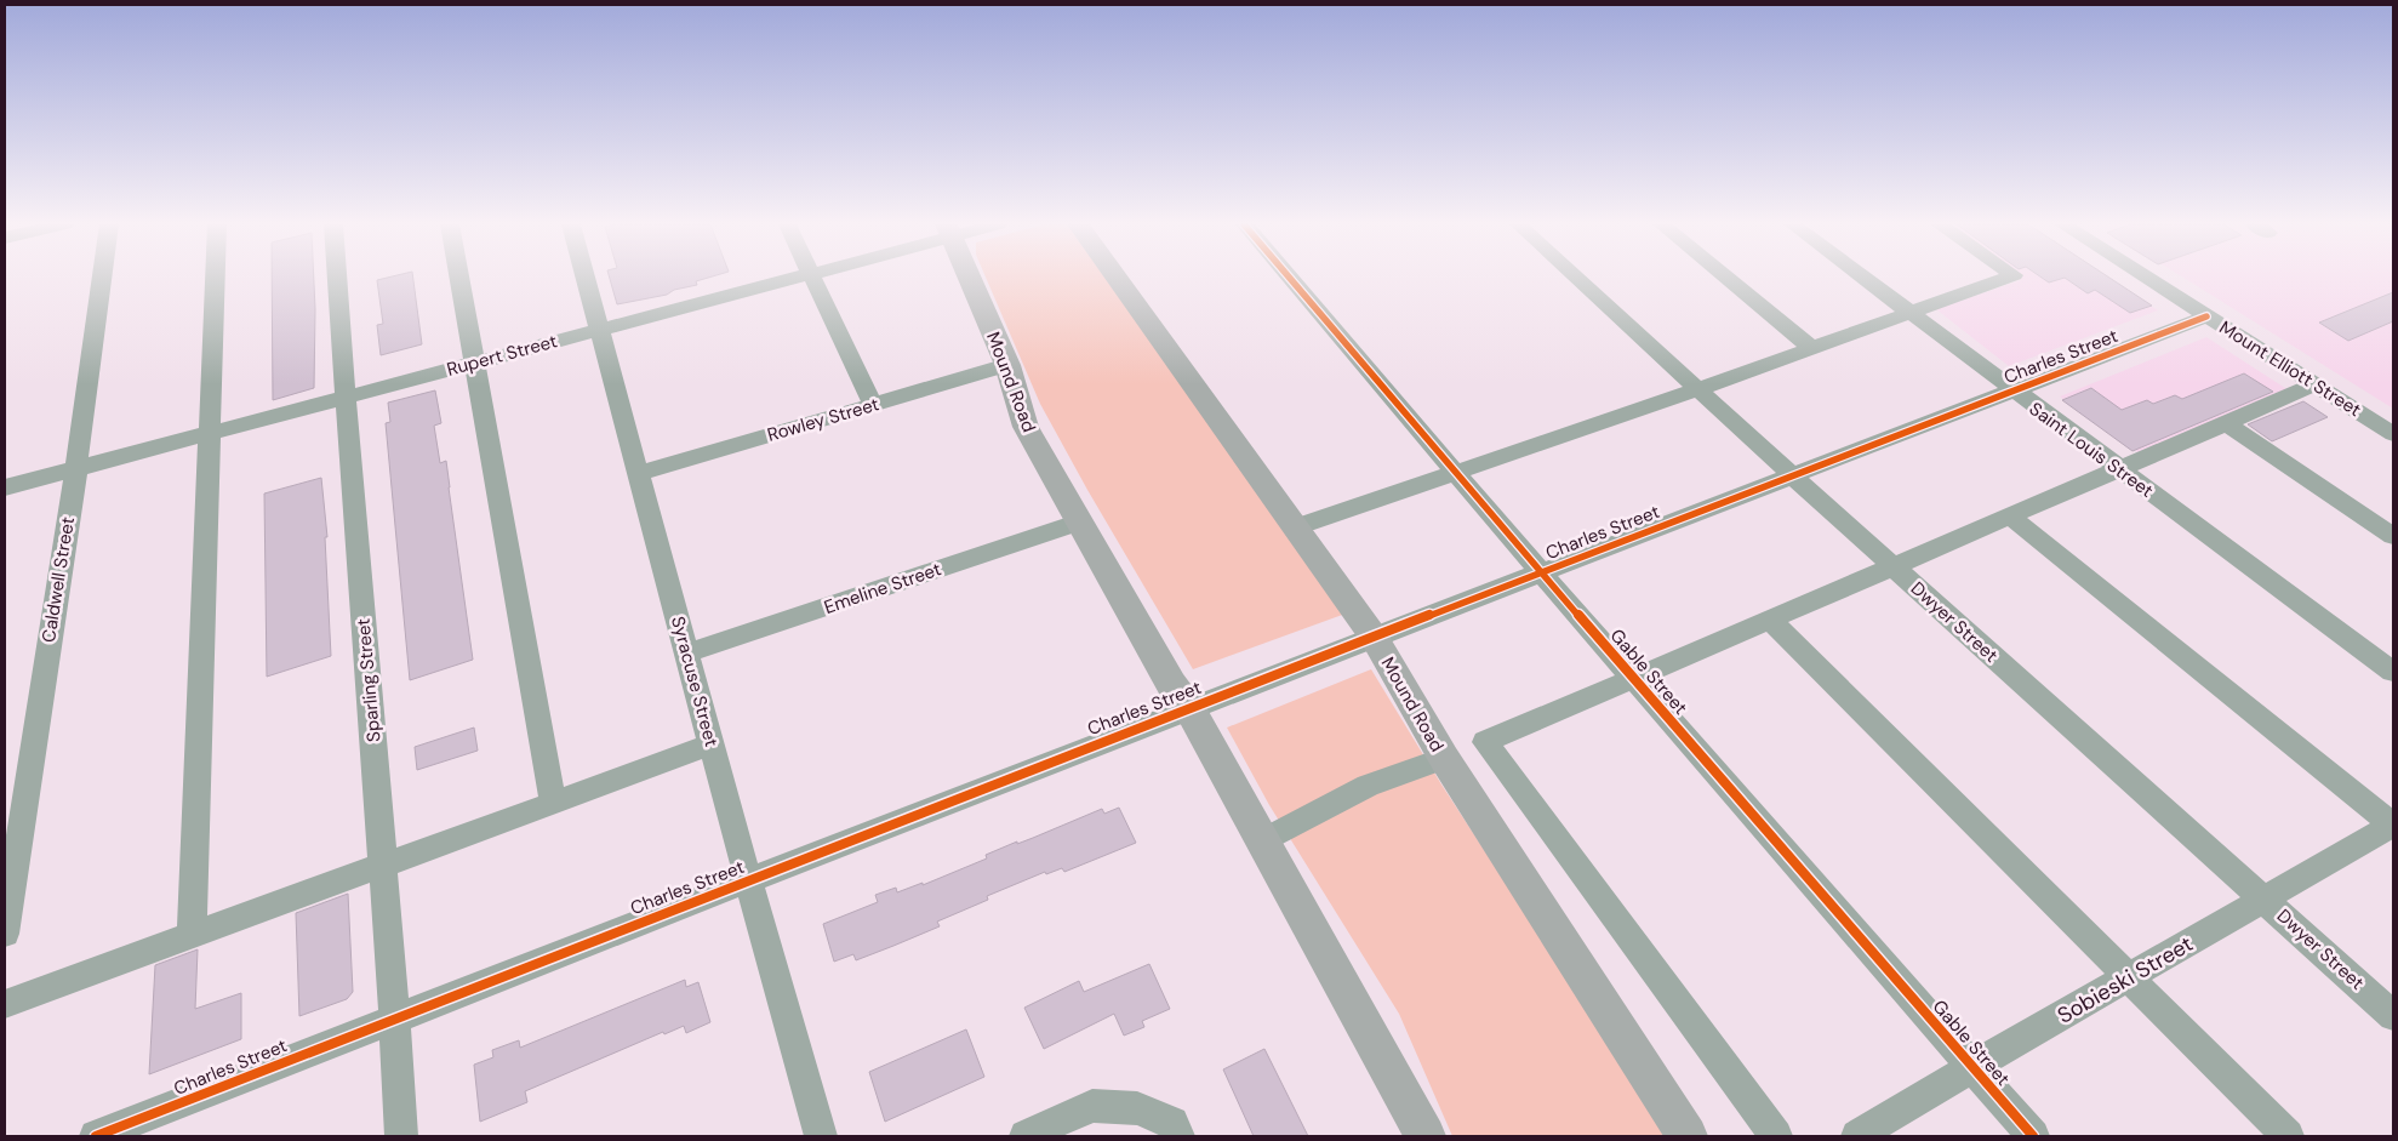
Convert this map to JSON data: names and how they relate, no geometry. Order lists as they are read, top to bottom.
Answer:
{
  "streets": {
    "main road": ["Mound Road"],
    "street": [
      "Rupert Street",
      "Charles Street",
      "Mount Elliott Street",
      "Rowley Street",
      "Saint Louis Street",
      "Caldwell Street",
      "Emeline Street",
      "Dwyer Street",
      "Gable Street",
      "Sparling Street",
      "Syracuse Street",
      "Sobieski Street"
    ]
  },
  "crossings": [
    ["Rupert Street", "Caldwell Street"],
    ["Rupert Street", "Sparling Street"],
    ["Rupert Street", "Syracuse Street"],
    ["Charles Street", "Mount Elliott Street"],
    ["Charles Street", "Mound Road"],
    ["Charles Street", "Saint Louis Street"],
    ["Charles Street", "Dwyer Street"],
    ["Charles Street", "Gable Street"],
    ["Charles Street", "Sparling Street"],
    ["Charles Street", "Syracuse Street"],
    ["Mound Road", "Rowley Street"],
    ["Mound Road", "Emeline Street"],
    ["Rowley Street", "Syracuse Street"],
    ["Emeline Street", "Syracuse Street"],
    ["Dwyer Street", "Sobieski Street"],
    ["Gable Street", "Sobieski Street"]
  ]
}
